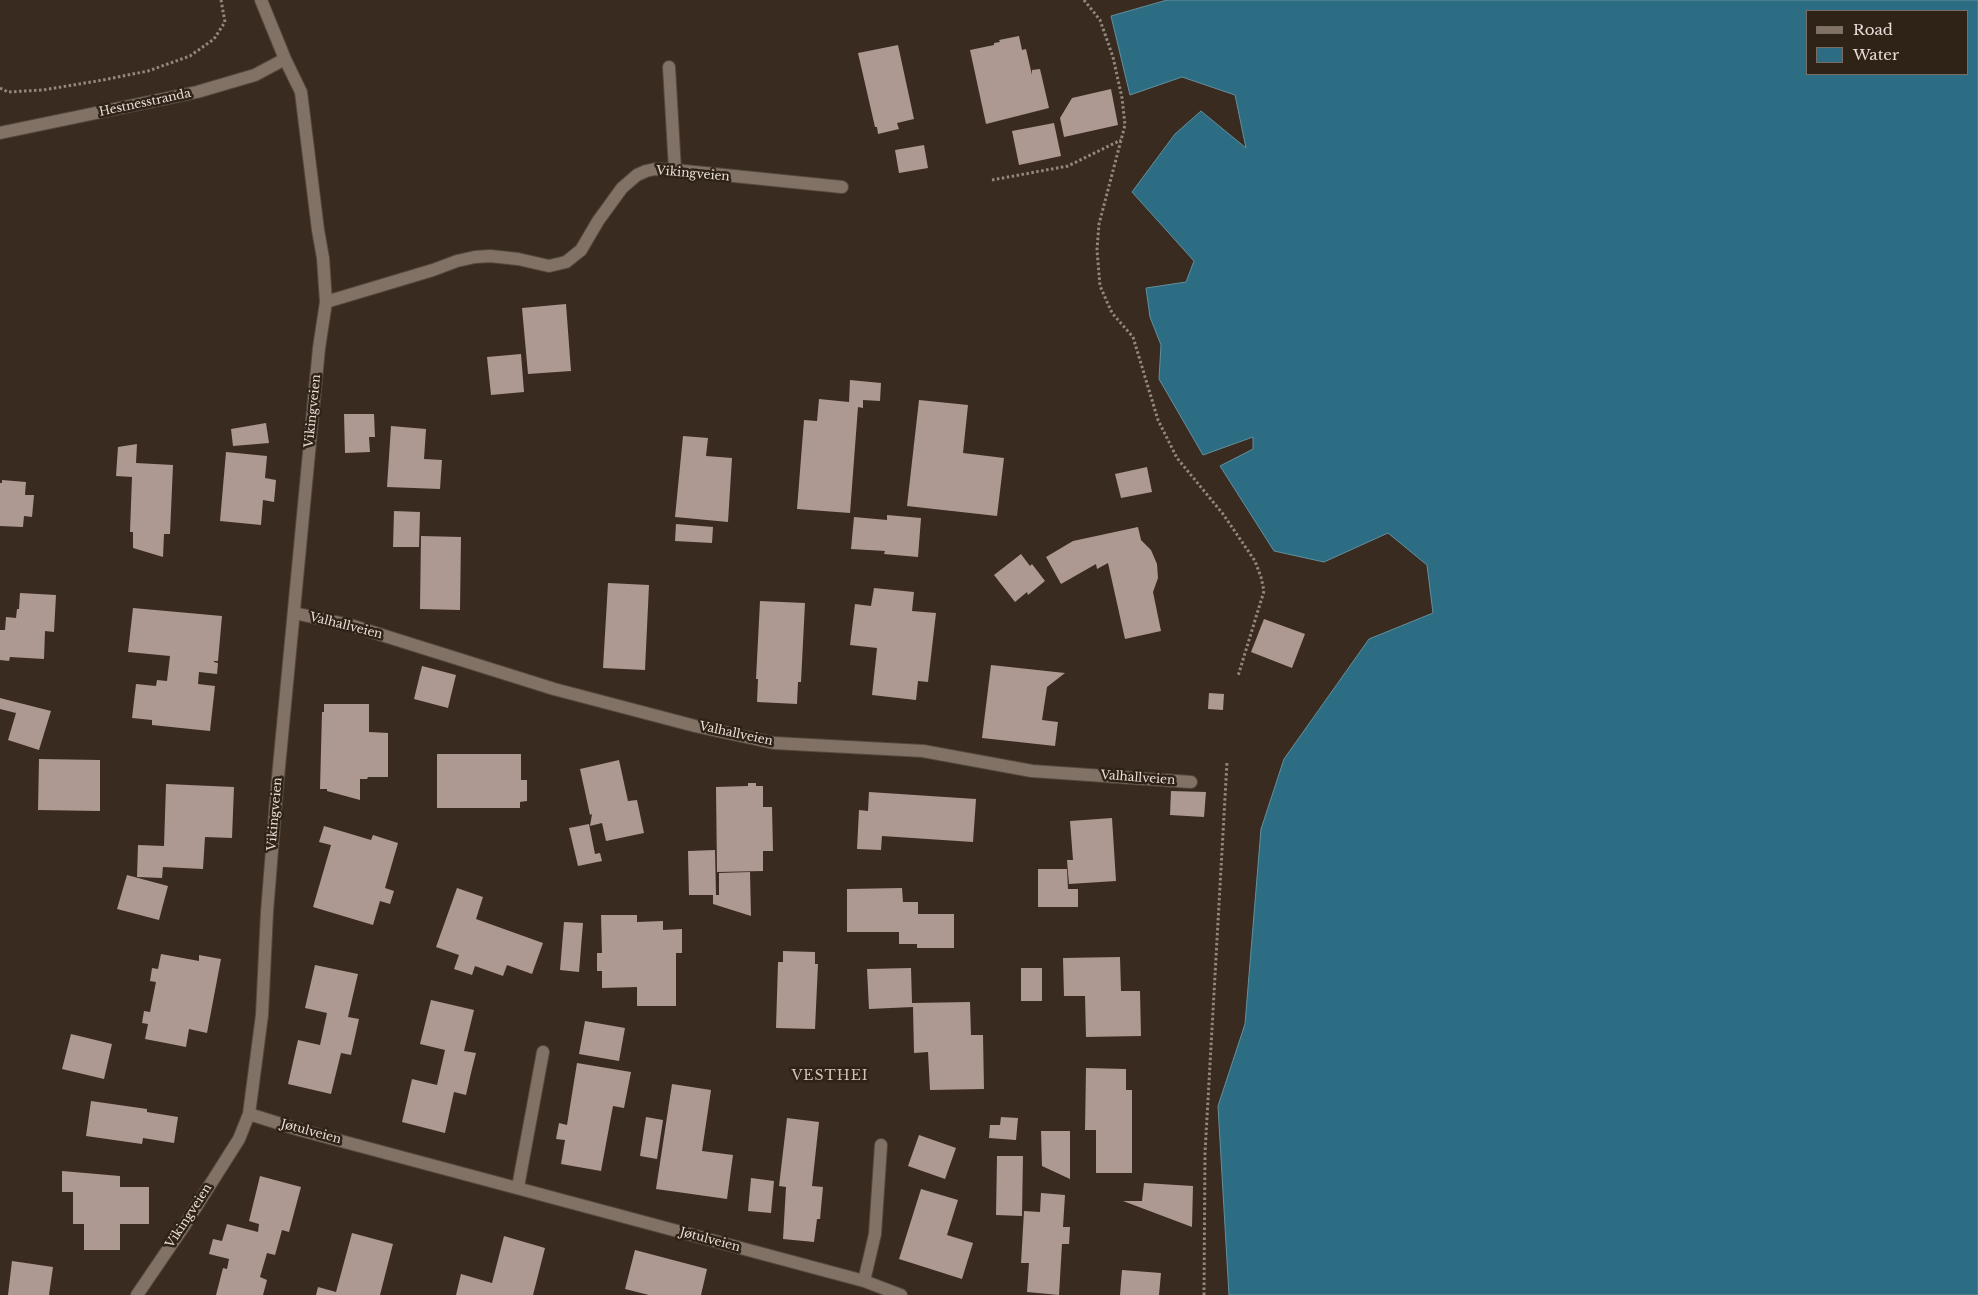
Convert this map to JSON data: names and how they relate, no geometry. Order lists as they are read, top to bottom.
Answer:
{
  "streets": {
    "street": [
      "Hestnesstranda",
      "Vikingveien",
      "Valhallveien",
      "Jøtulveien"
    ]
  },
  "crossings": [
    ["Hestnesstranda", "Vikingveien"],
    ["Vikingveien", "Valhallveien"],
    ["Vikingveien", "Jøtulveien"]
  ],
  "districts": ["VESTHEI"],
  "legend": ["Road", "Water"]
}
